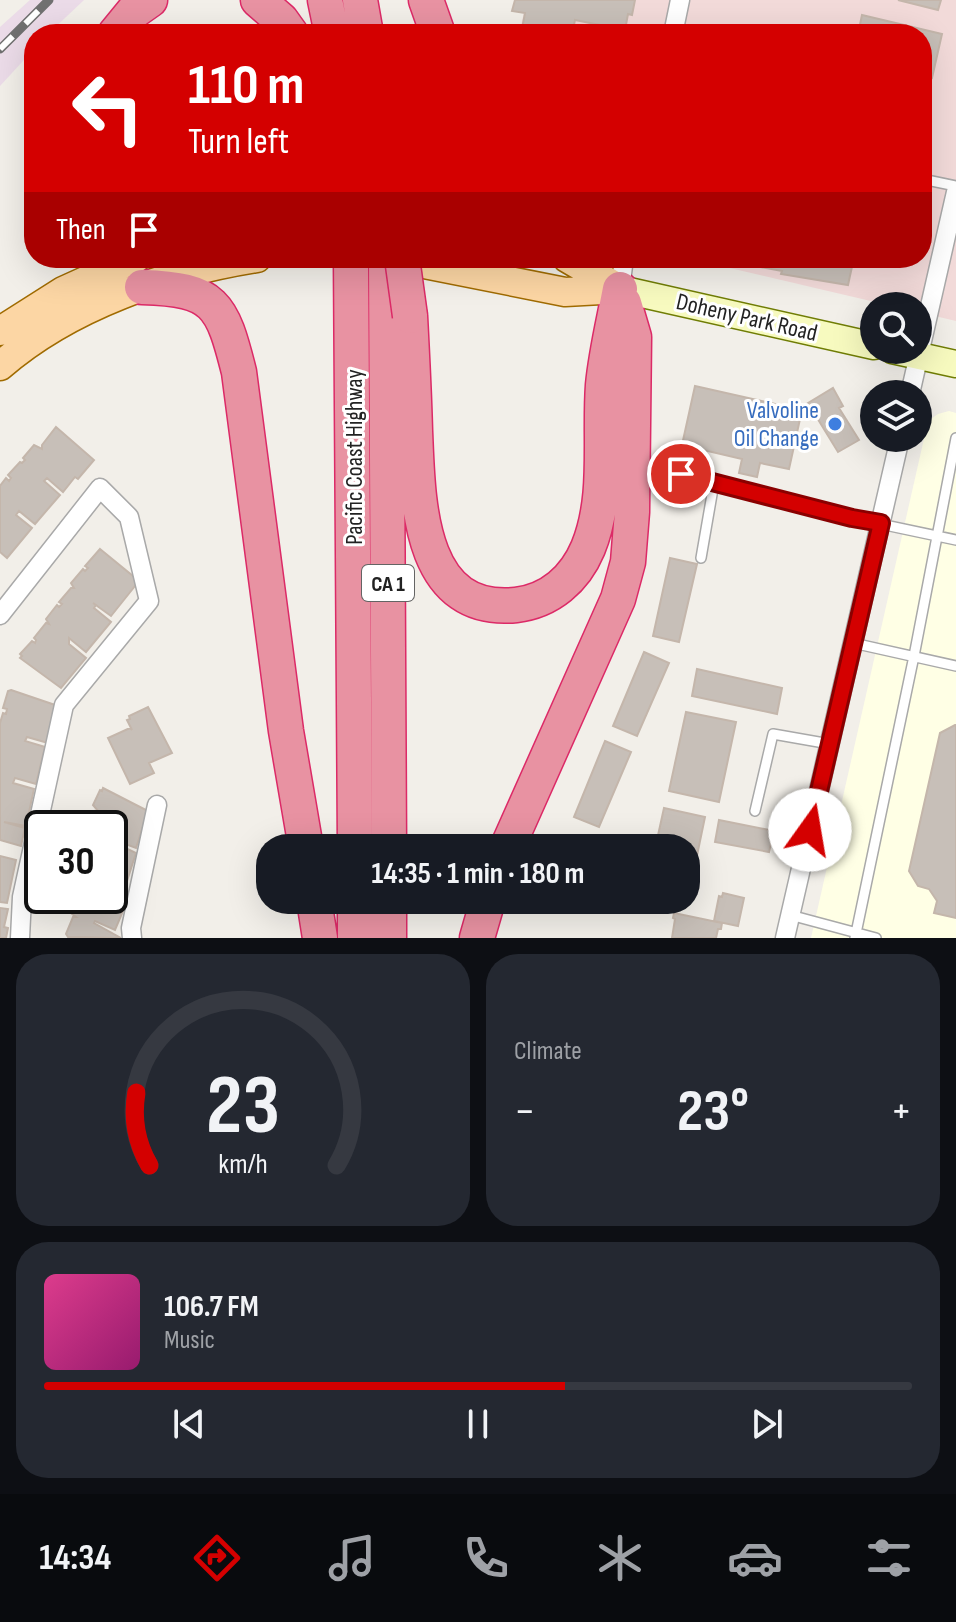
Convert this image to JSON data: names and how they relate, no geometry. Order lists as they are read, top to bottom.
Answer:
{
  "streets": {
    "highway": ["Pacific Coast Highway", "CA 1"],
    "main road": ["Doheny Park Road"]
  },
  "places": ["Valvoline Oil Change"],
  "page": {
    "turn": ["110 m", "Turn left"],
    "then": "Then",
    "limit": "30",
    "trip": "14:35 · 1 min · 180 m",
    "tile": "Climate",
    "heat": ["−", "23°", "+"],
    "song": ["106.7 FM", "Music"],
    "tabs": "14:34",
    "gauge": ["23", "km/h"]
  }
}
